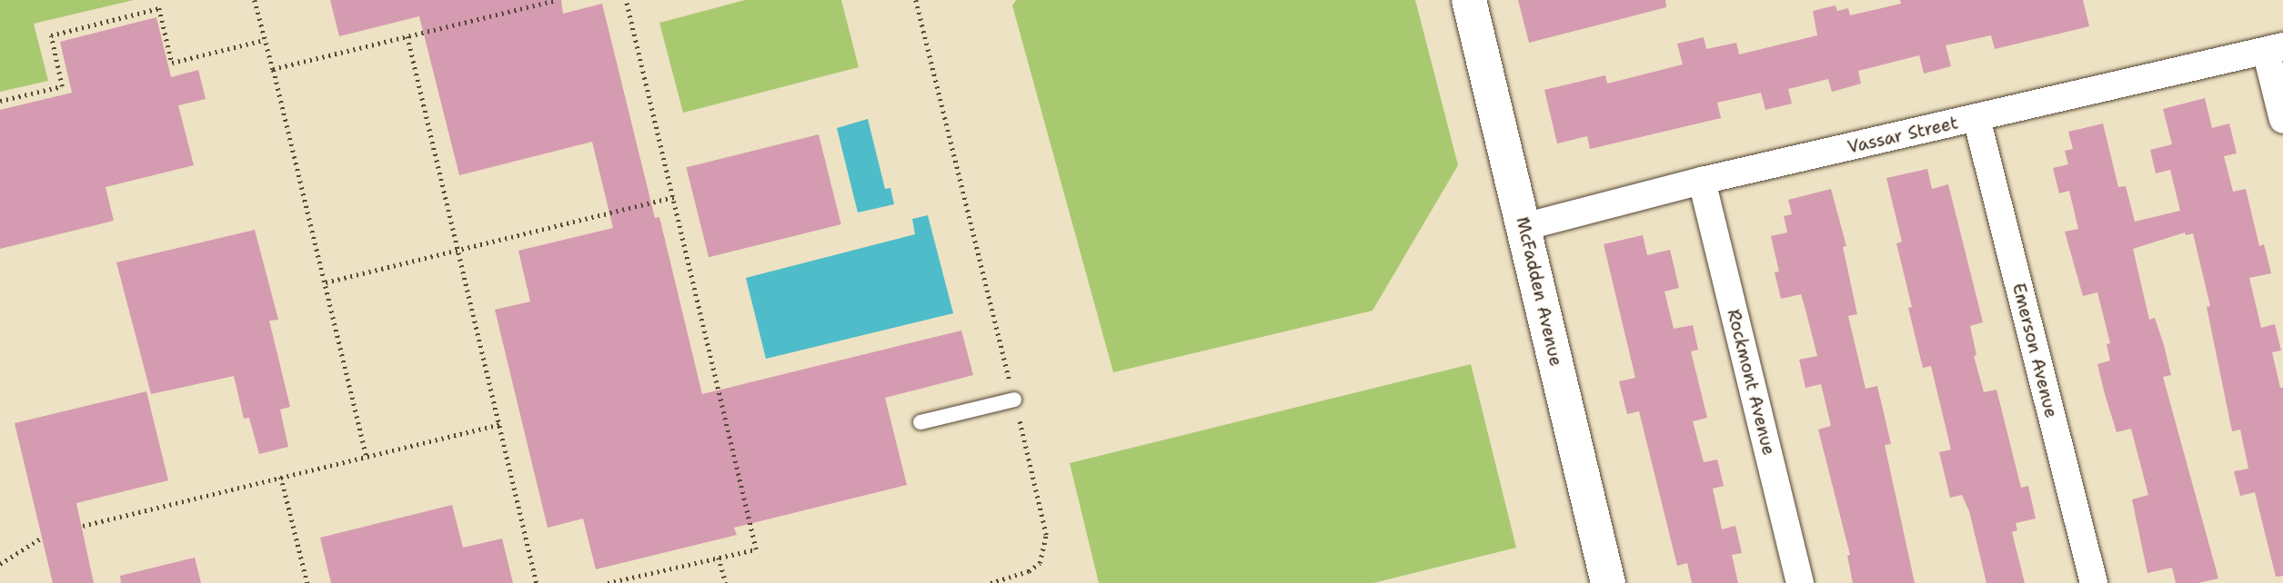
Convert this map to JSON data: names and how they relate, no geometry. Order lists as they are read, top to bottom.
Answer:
{
  "streets": {
    "street": [
      "Vassar Street",
      "McFadden Avenue",
      "Emerson Avenue",
      "Rockmont Avenue"
    ]
  },
  "crossings": [
    ["Vassar Street", "McFadden Avenue"],
    ["Vassar Street", "Emerson Avenue"],
    ["Vassar Street", "Rockmont Avenue"]
  ]
}
